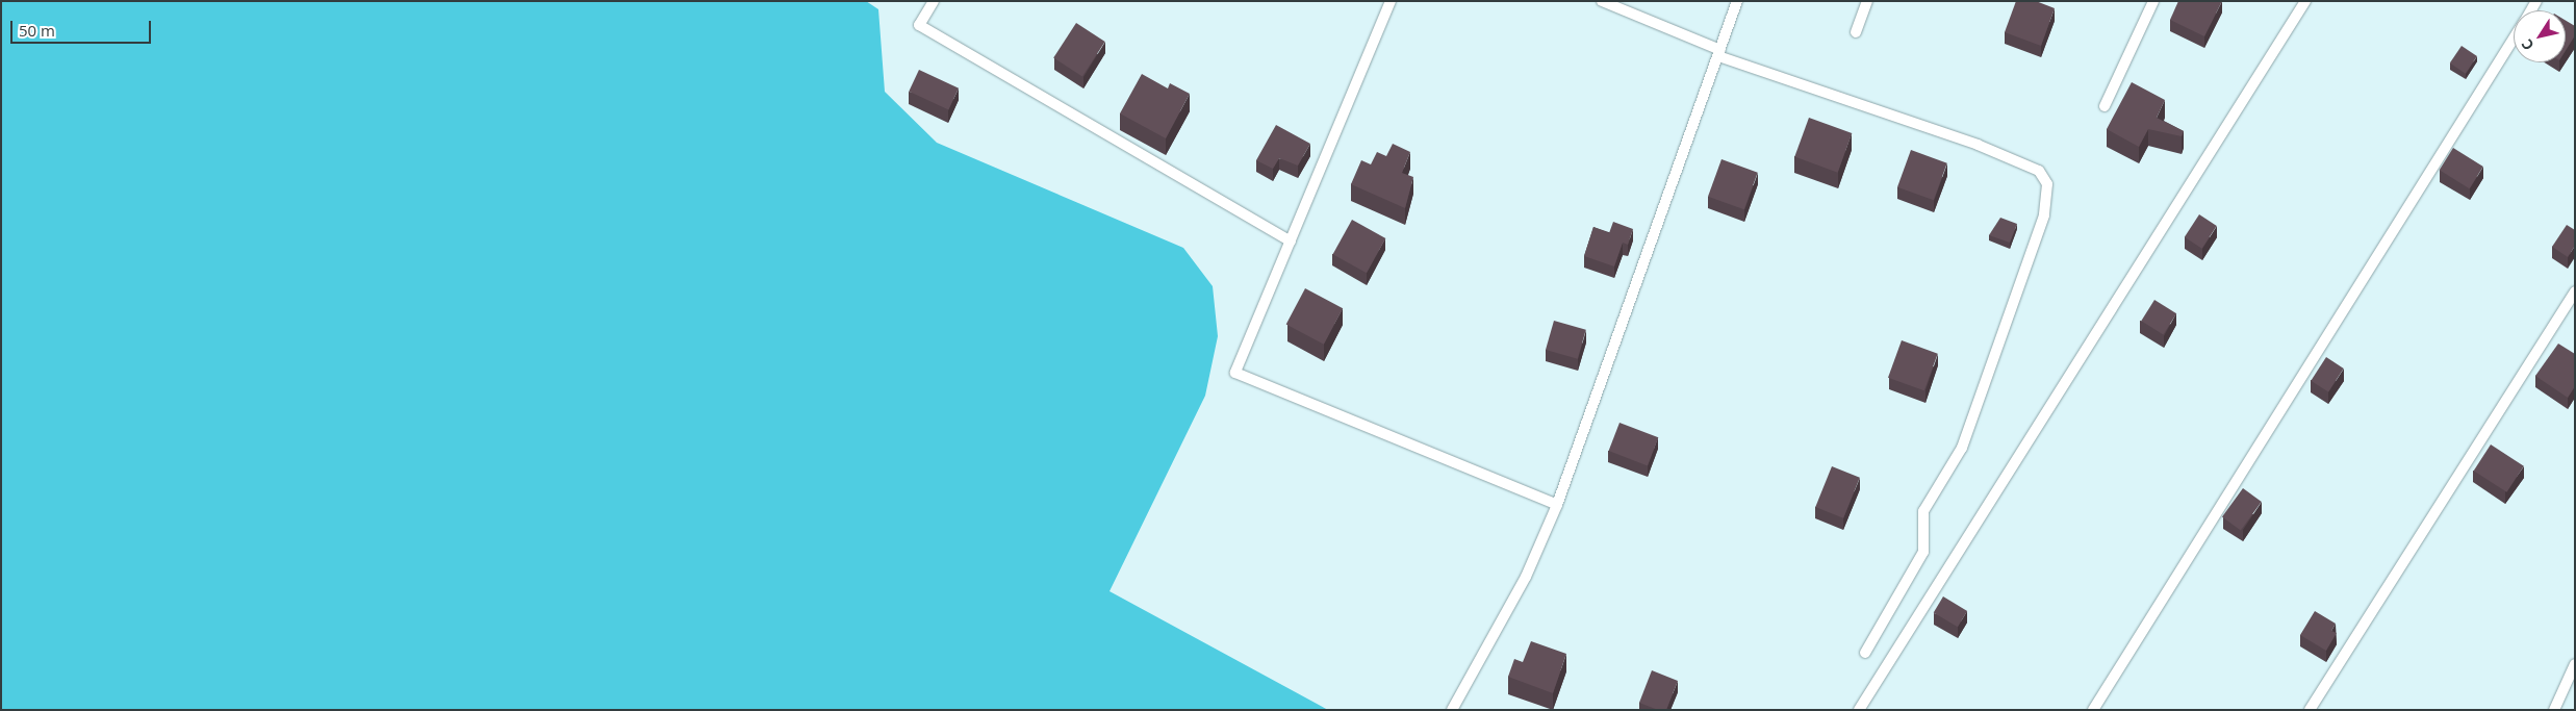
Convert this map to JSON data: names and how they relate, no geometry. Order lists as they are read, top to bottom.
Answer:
{
  "scale_bar": "50 m",
  "north": "bottom left"
}
